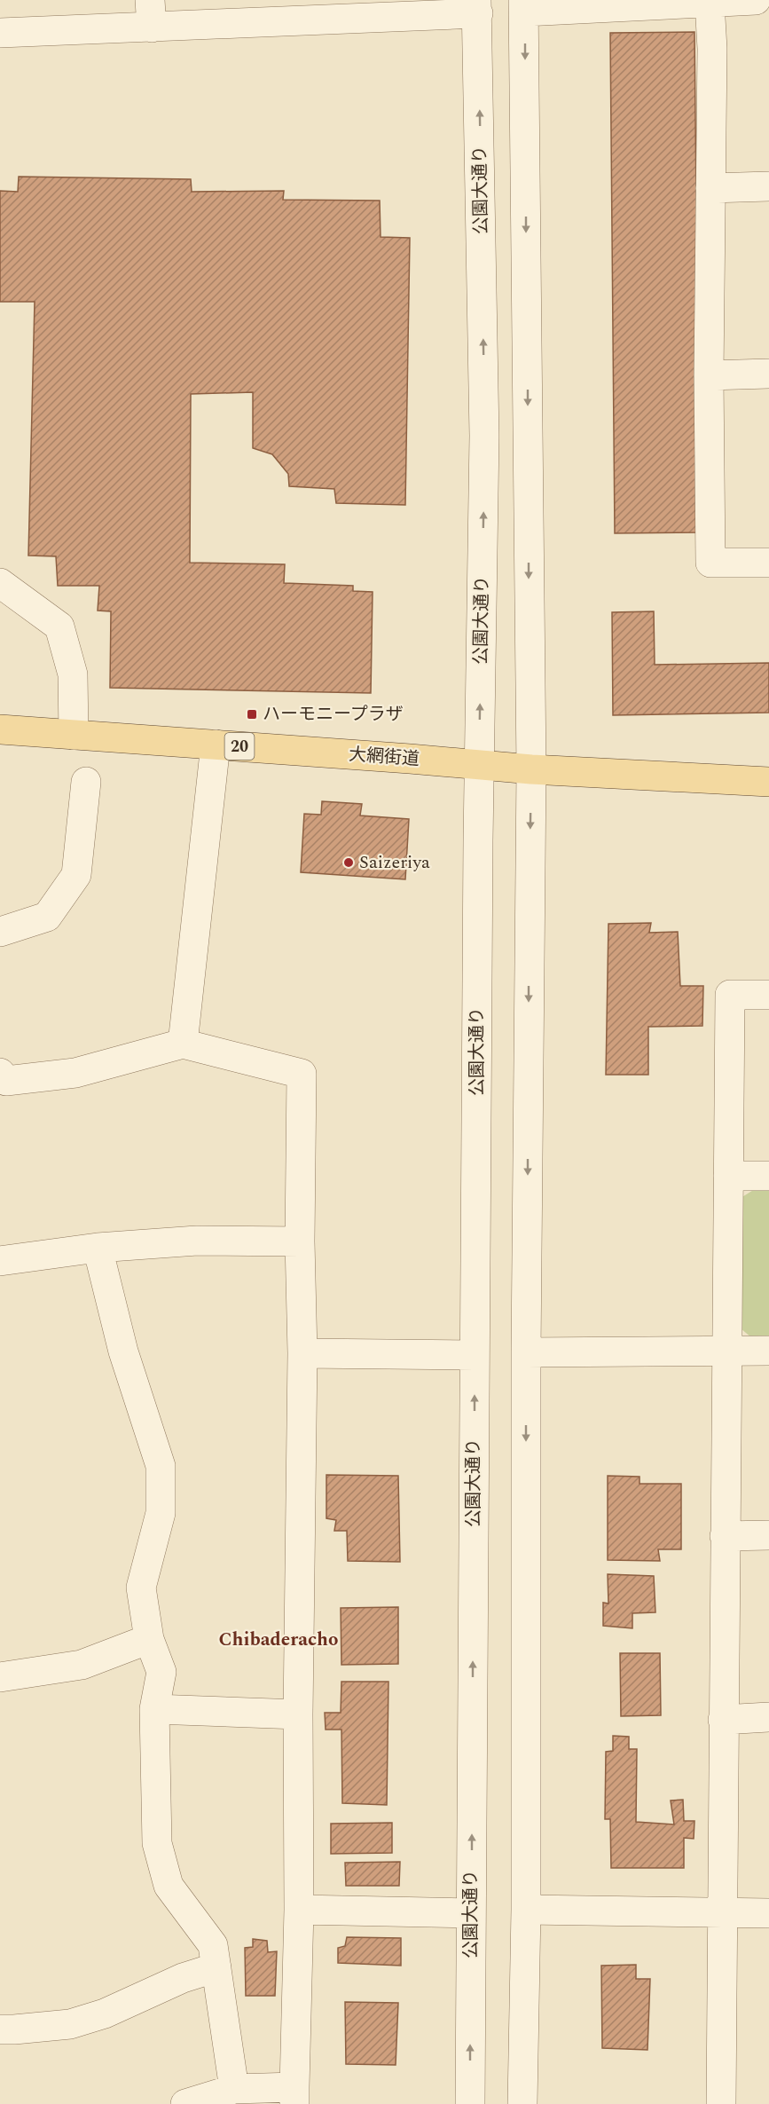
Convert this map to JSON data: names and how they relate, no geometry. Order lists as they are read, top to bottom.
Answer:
{
  "streets": {
    "main road": ["20", "大網街道"],
    "street": ["公園大通り"]
  },
  "crossings": [
    ["公園大通り", "大網街道"]
  ],
  "districts": ["Chibaderacho"],
  "places": {
    "transit": ["ハーモニープラザ"],
    "other": ["Saizeriya"]
  }
}
